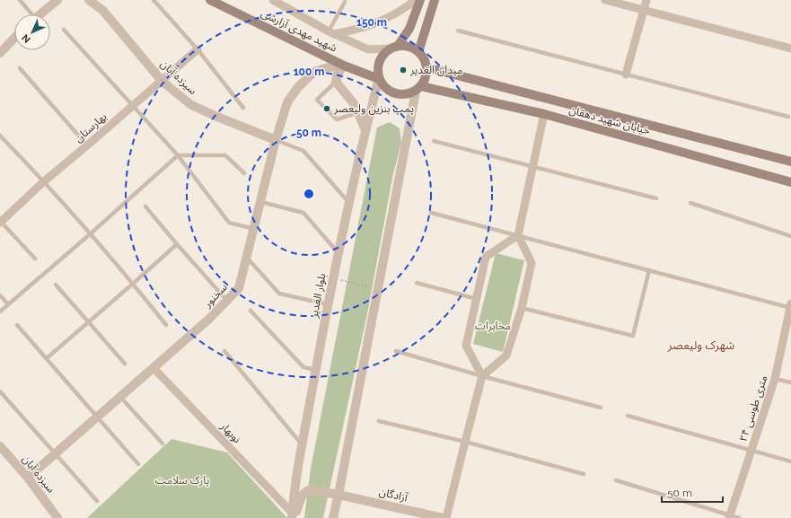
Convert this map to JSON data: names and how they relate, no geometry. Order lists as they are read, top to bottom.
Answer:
{
  "streets": {
    "main road": ["شهید مهدی آزارشی", "خیابان شهید دهقان"],
    "street": [
      "سیزده آبان",
      "بهارستان",
      "سخنور",
      "بلوار الغدیر",
      "۲۴ متری طوسی",
      "نوبهار",
      "آزادگان"
    ]
  },
  "crossings": [
    ["شهید مهدی آزارشی", "خیابان شهید دهقان"],
    ["شهید مهدی آزارشی", "سخنور"],
    ["شهید مهدی آزارشی", "بلوار الغدیر"],
    ["سیزده آبان", "بهارستان"],
    ["سیزده آبان", "سخنور"],
    ["خیابان شهید دهقان", "بلوار الغدیر"],
    ["سخنور", "نوبهار"],
    ["بلوار الغدیر", "نوبهار"],
    ["بلوار الغدیر", "آزادگان"],
    ["نوبهار", "آزادگان"]
  ],
  "districts": ["شهرک ولیعصر"],
  "parks": ["مخابرات", "پارک سلامت"],
  "places": ["میدان الغدیر", "پمپ بنزین ولیعصر"],
  "scale_bar": "50 m",
  "north": "bottom left",
  "rings": ["150 m", "100 m", "50 m"]
}
